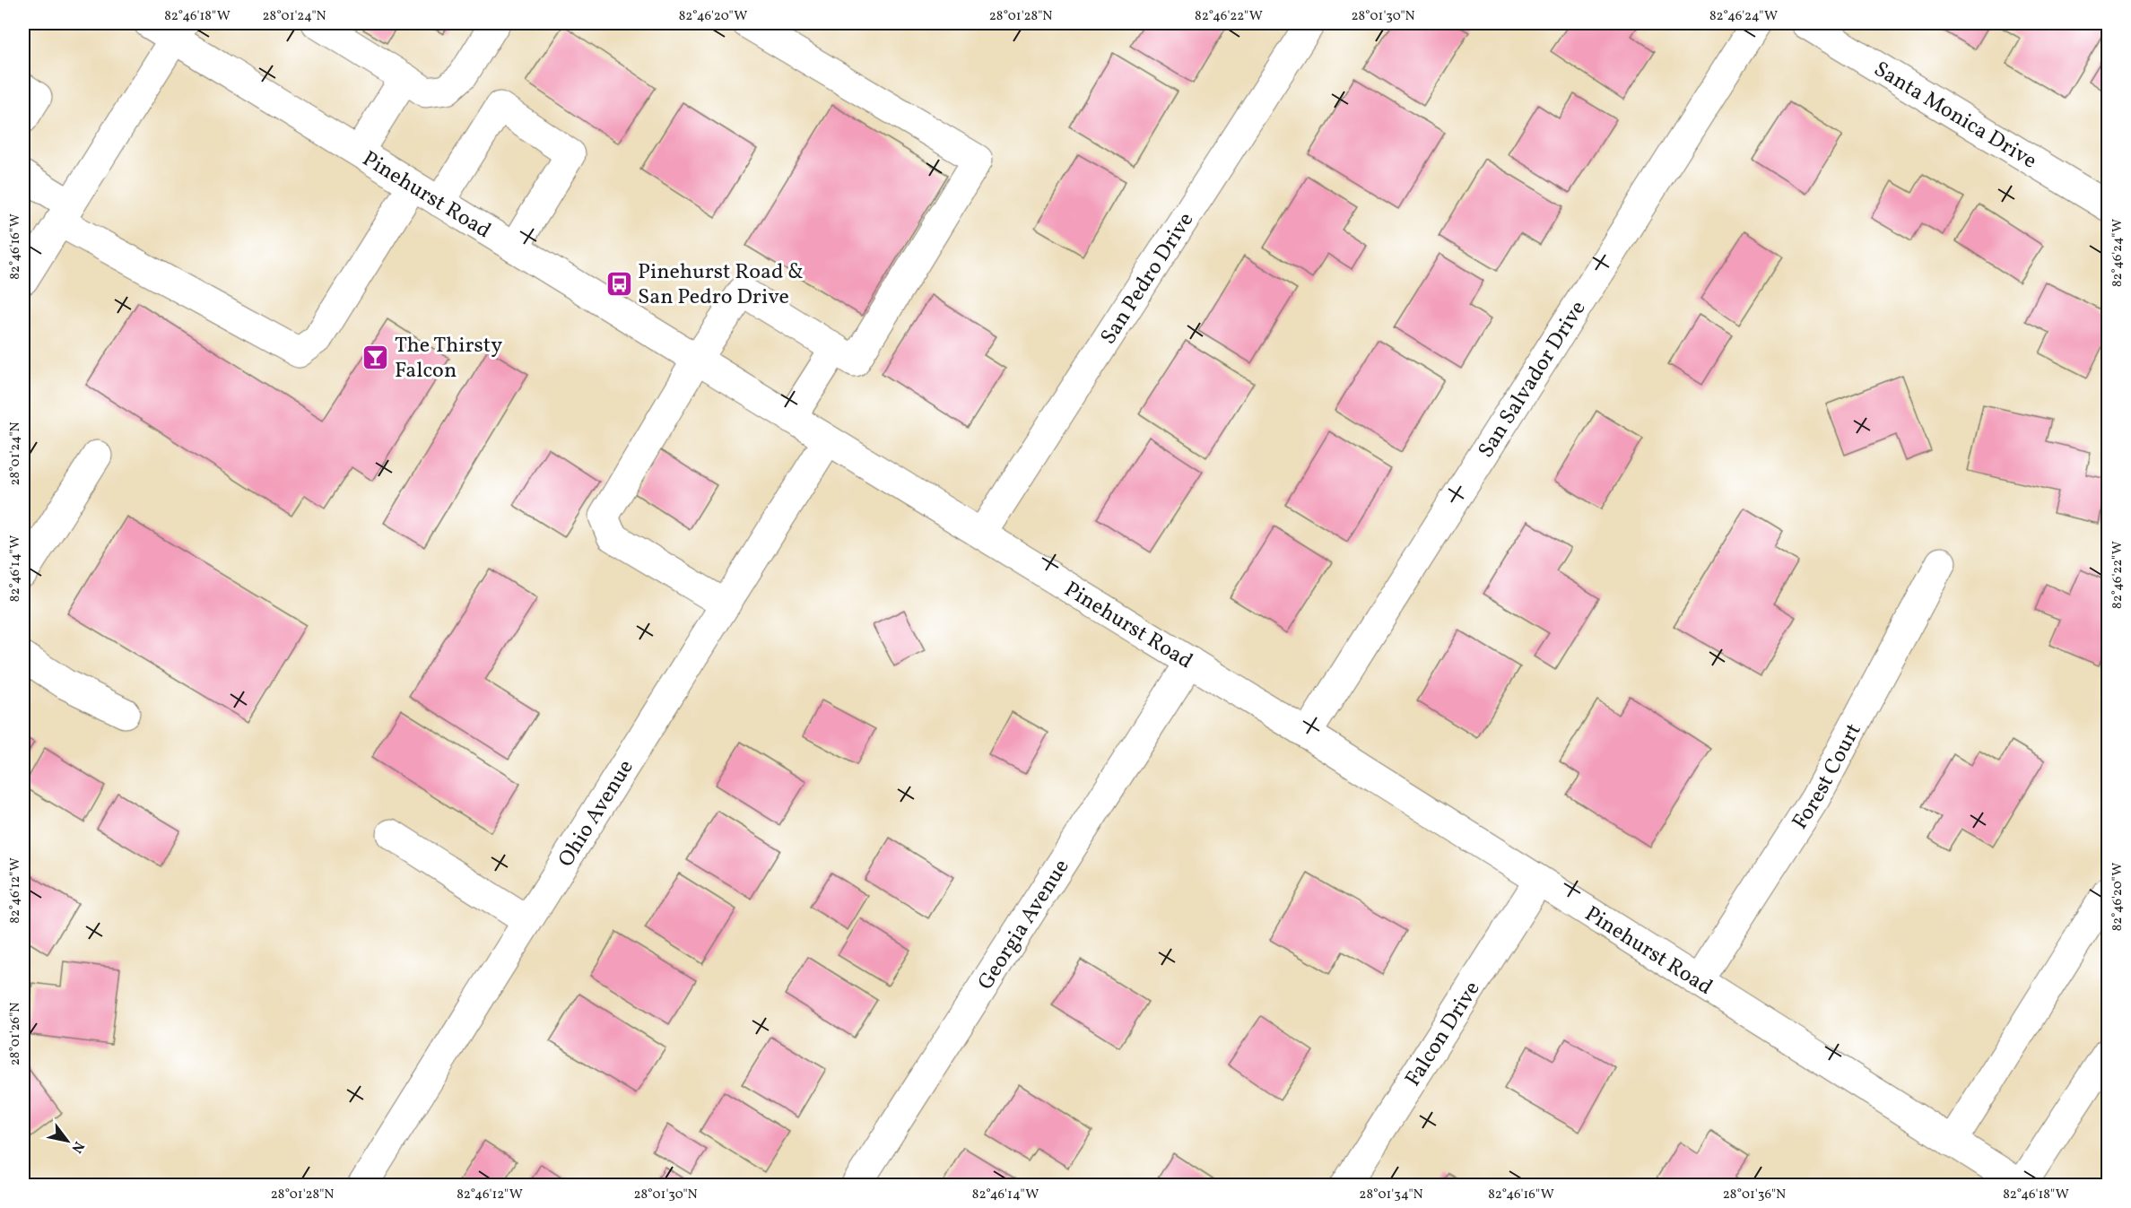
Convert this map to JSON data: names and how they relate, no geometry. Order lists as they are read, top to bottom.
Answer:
{
  "streets": {
    "street": [
      "Santa Monica Drive",
      "Pinehurst Road",
      "San Pedro Drive",
      "San Salvador Drive",
      "Forest Court",
      "Ohio Avenue",
      "Georgia Avenue",
      "Falcon Drive"
    ]
  },
  "crossings": [
    ["Pinehurst Road", "San Pedro Drive"],
    ["Pinehurst Road", "San Salvador Drive"],
    ["Pinehurst Road", "Forest Court"],
    ["Pinehurst Road", "Ohio Avenue"],
    ["Pinehurst Road", "Georgia Avenue"],
    ["Pinehurst Road", "Falcon Drive"]
  ],
  "places": {
    "bus stop": ["Pinehurst Road & San Pedro Drive"],
    "bar": ["The Thirsty Falcon"]
  },
  "north": "bottom right",
  "coordinates": [
    "82°46'18\"W",
    "28°01'24\"N",
    "82°46'20\"W",
    "28°01'28\"N",
    "82°46'22\"W",
    "28°01'30\"N",
    "82°46'24\"W",
    "82°46'16\"W",
    "82°46'14\"W",
    "82°46'12\"W",
    "28°01'26\"N",
    "28°01'34\"N",
    "28°01'36\"N"
  ]
}
